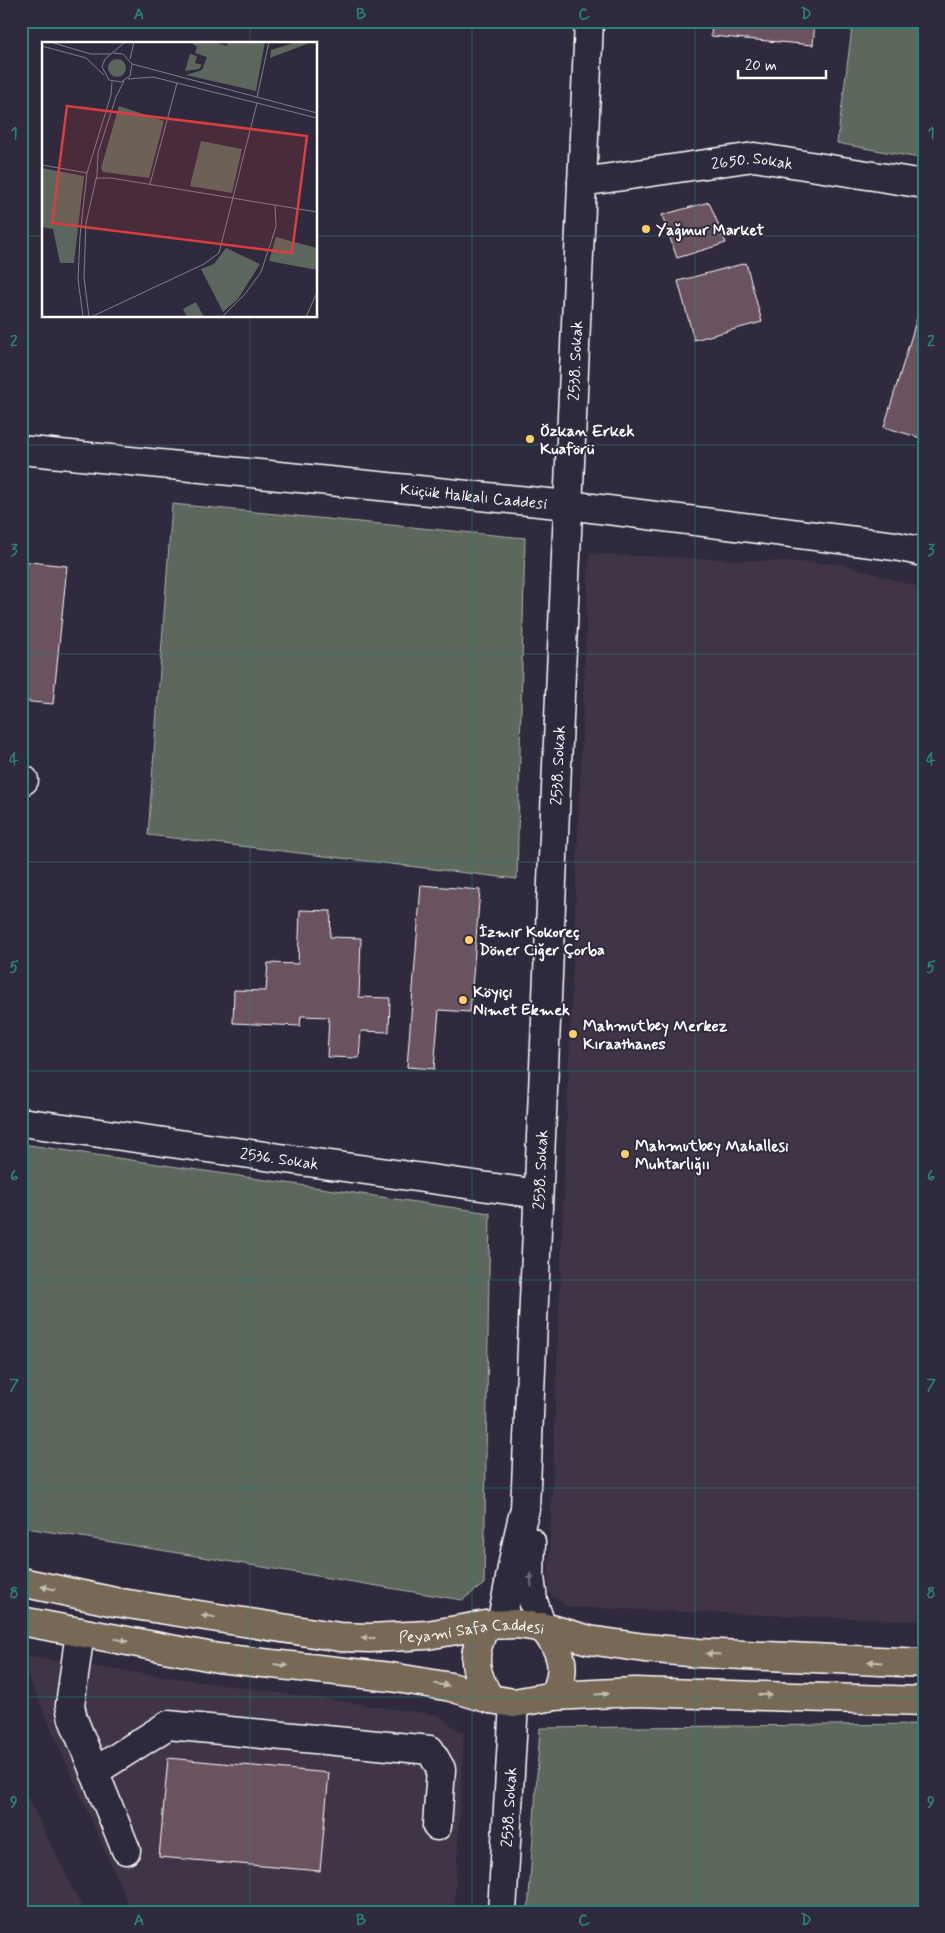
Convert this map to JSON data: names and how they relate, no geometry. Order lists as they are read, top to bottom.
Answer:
{
  "streets": {
    "main road": ["Peyami Safa Caddesi"],
    "street": [
      "2650. Sokak",
      "2538. Sokak",
      "Küçük Halkalı Caddesi",
      "2536. Sokak"
    ]
  },
  "crossings": [
    ["2650. Sokak", "2538. Sokak"],
    ["2538. Sokak", "Küçük Halkalı Caddesi"],
    ["2538. Sokak", "2536. Sokak"],
    ["2538. Sokak", "Peyami Safa Caddesi"]
  ],
  "places": [
    "Yağmur Market",
    "Özkan Erkek Kuaförü",
    "İzmir Kokoreç Döner Ciğer Çorba",
    "Köyiçi Nimet Ekmek",
    "Mahmutbey Merkez Kıraathanes",
    "Mahmutbey Mahallesi Muhtarlığıı"
  ],
  "scale_bar": "20 m",
  "grid": {
    "columns": [
      "A",
      "B",
      "C",
      "D"
    ],
    "rows": [
      "1",
      "2",
      "3",
      "4",
      "5",
      "6",
      "7",
      "8",
      "9"
    ]
  }
}
